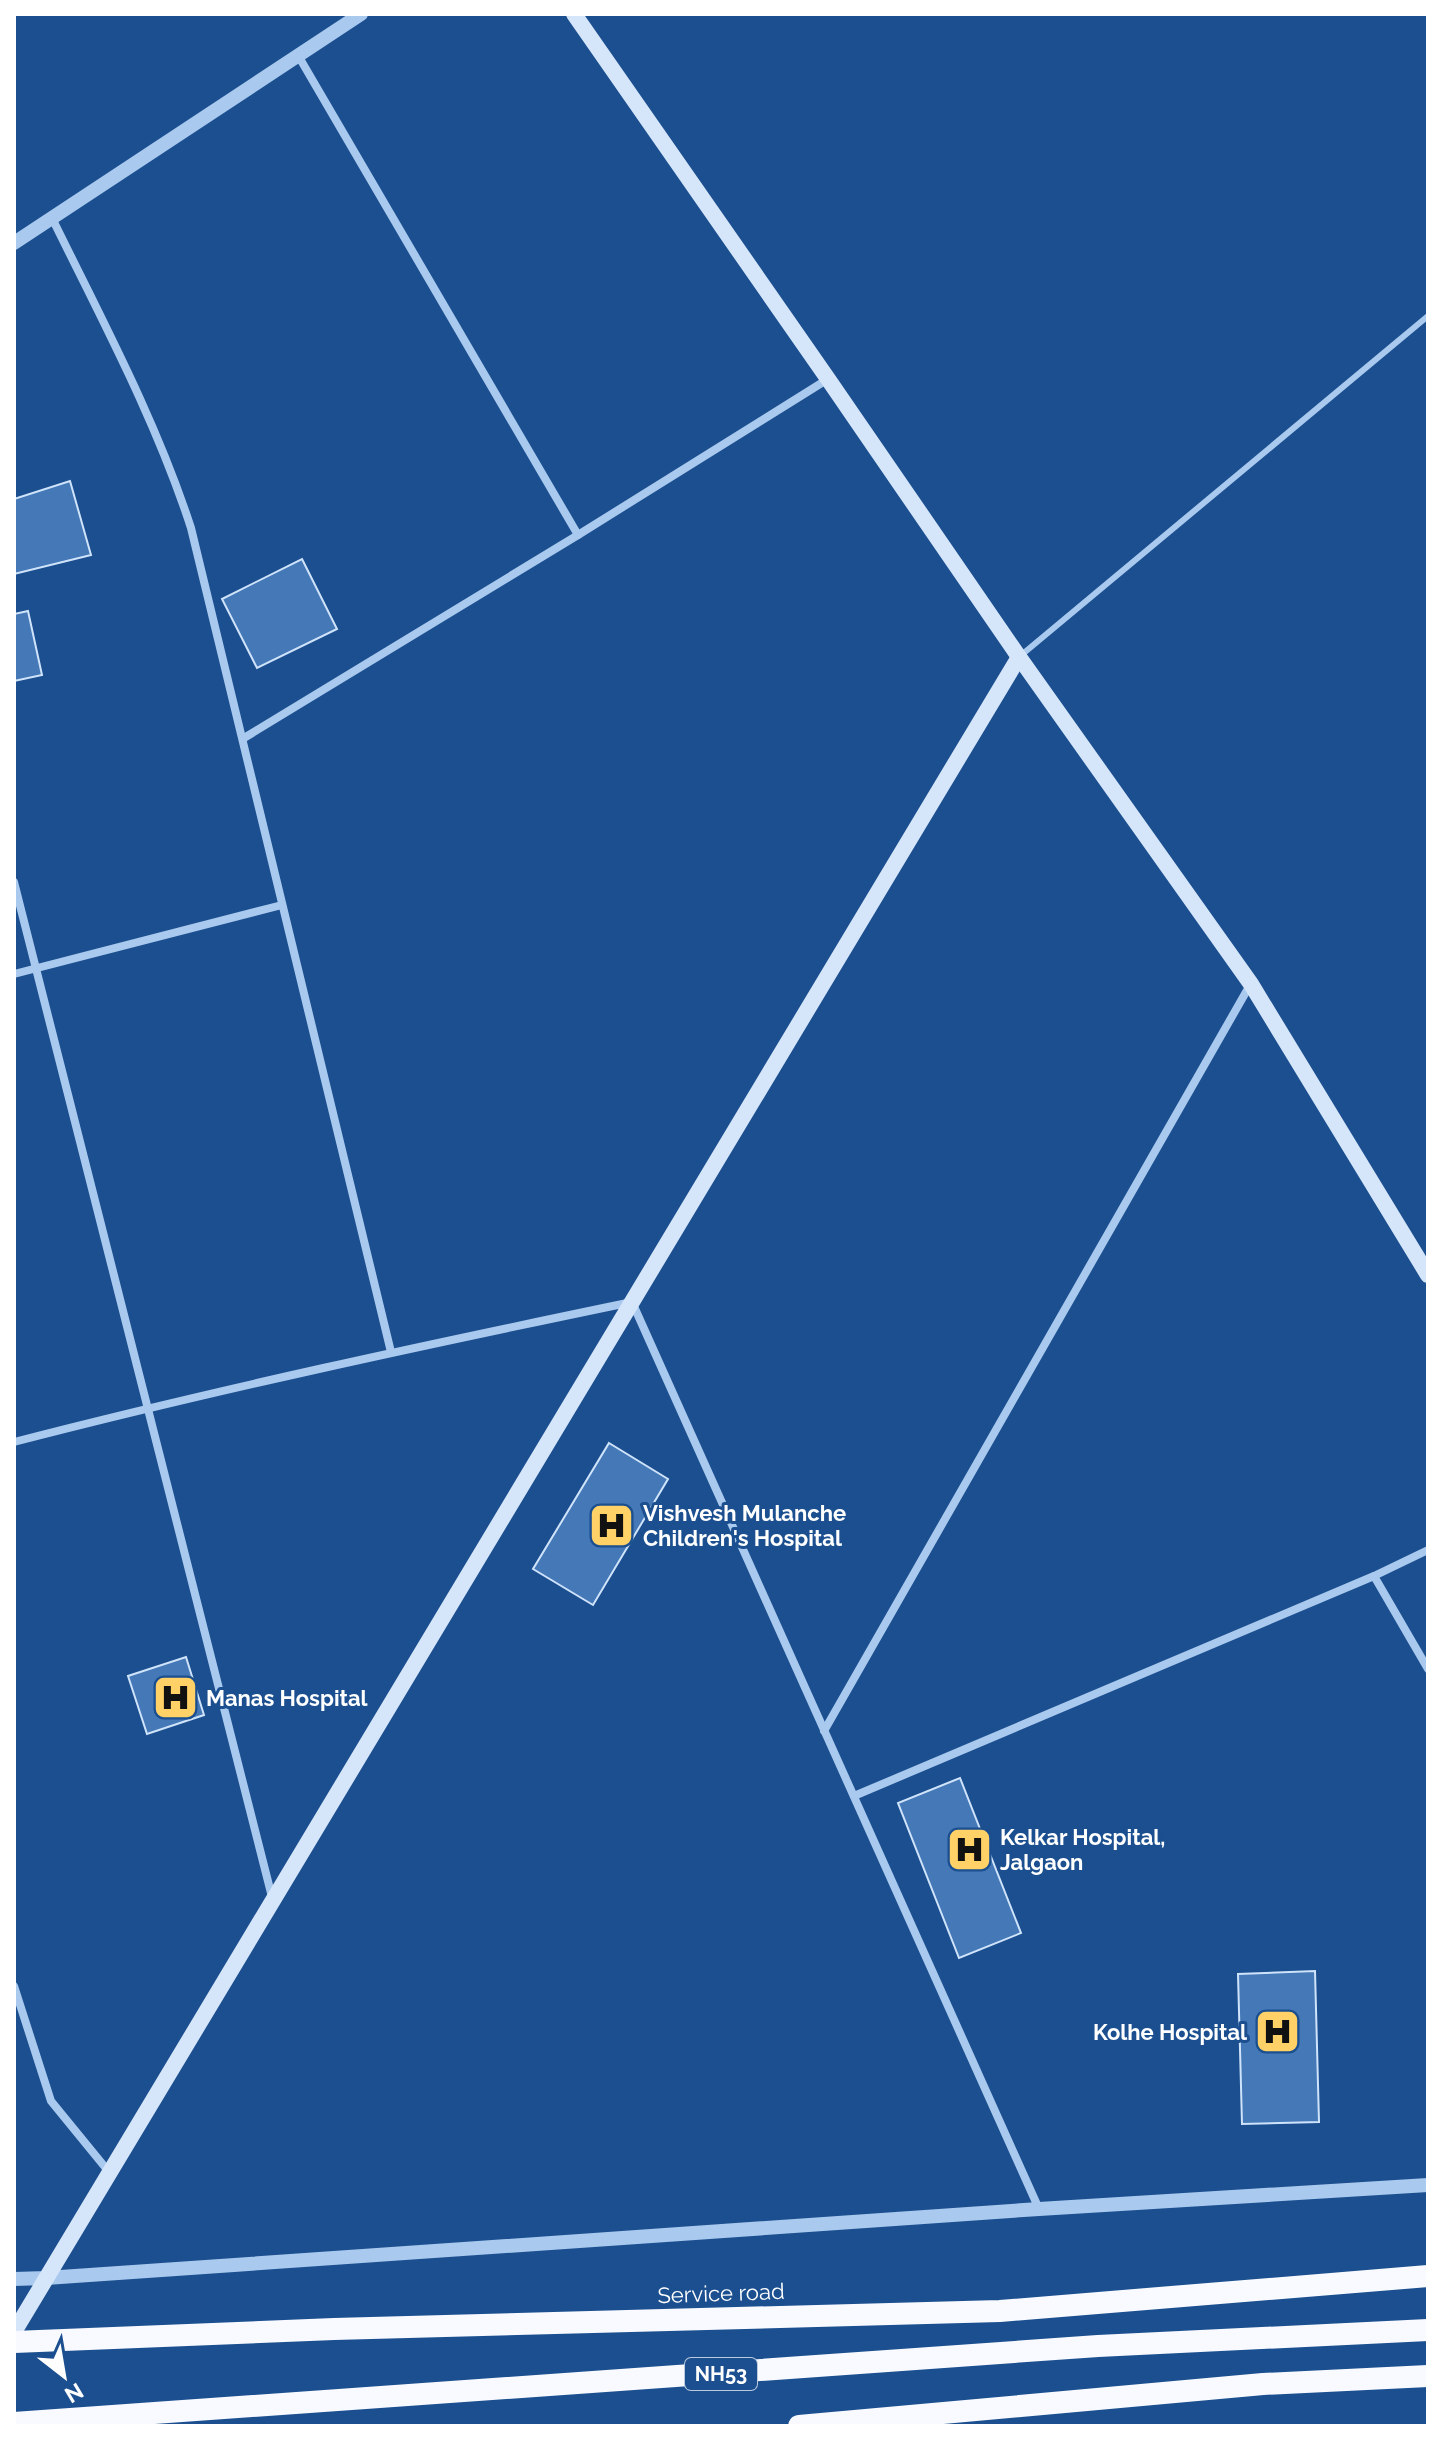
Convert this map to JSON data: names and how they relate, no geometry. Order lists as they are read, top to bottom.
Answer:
{
  "streets": {
    "highway": ["Service road", "NH53"]
  },
  "places": {
    "hospital": [
      "Vishvesh Mulanche Children's Hospital",
      "Manas Hospital",
      "Kelkar Hospital, Jalgaon",
      "Kolhe Hospital"
    ]
  },
  "north": "bottom right"
}
